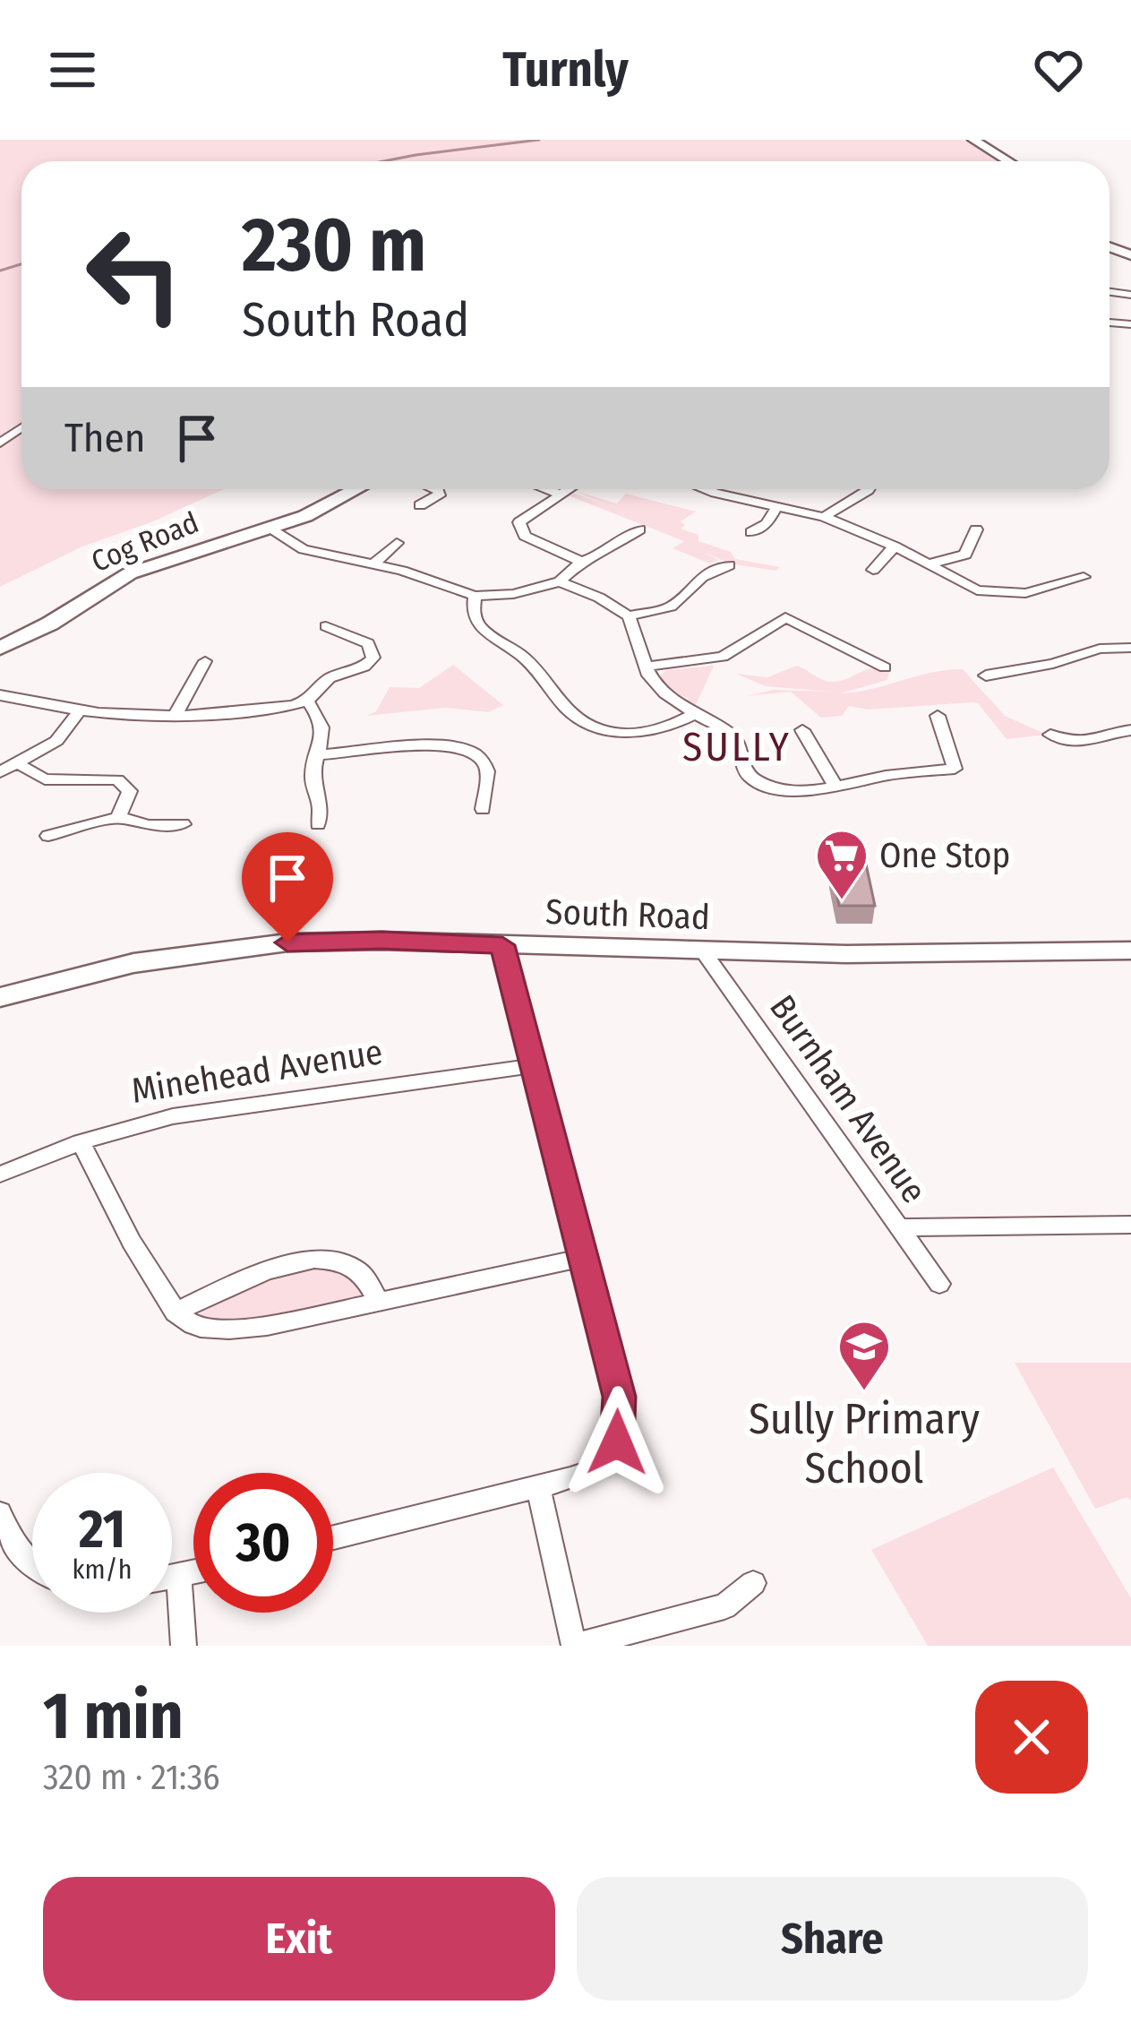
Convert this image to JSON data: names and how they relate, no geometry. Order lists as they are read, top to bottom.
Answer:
{
  "streets": {
    "main road": ["Cog Road", "South Road"],
    "street": ["Minehead Avenue", "Burnham Avenue"]
  },
  "crossings": [
    ["South Road", "Burnham Avenue"]
  ],
  "districts": ["SULLY"],
  "places": {
    "supermarket": ["One Stop"],
    "school or university": ["Sully Primary School"]
  },
  "page": {
    "header": "Turnly",
    "turn": ["230 m", "South Road"],
    "then": "Then",
    "speed": "21 km/h",
    "limit": "30",
    "heading": ["1 min", "320 m · 21:36"],
    "buttons": ["Exit", "Share"]
  }
}
